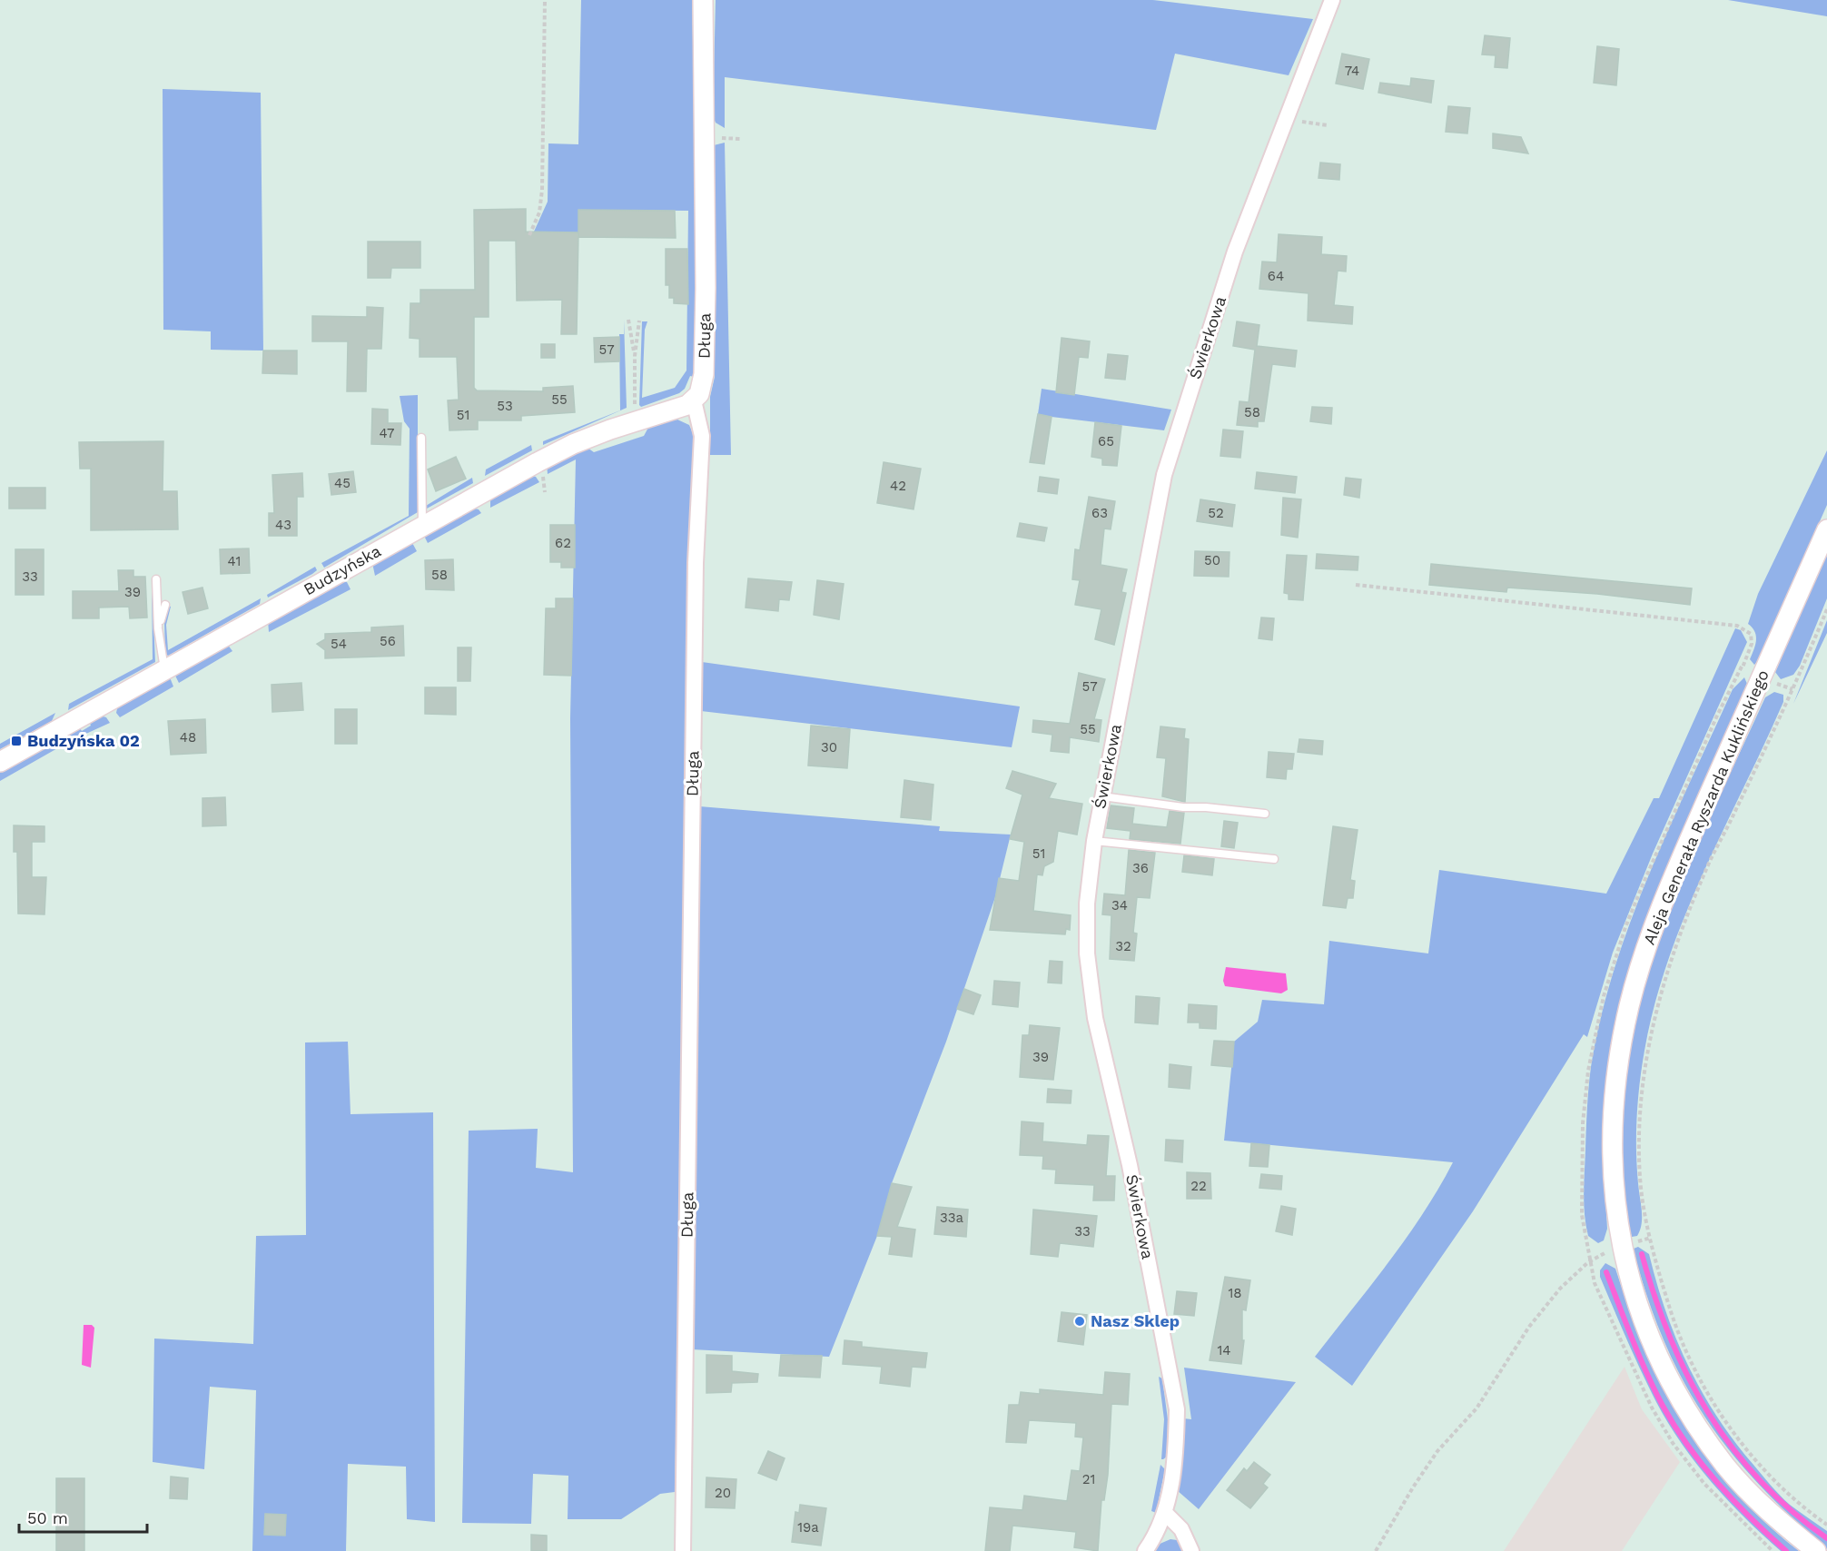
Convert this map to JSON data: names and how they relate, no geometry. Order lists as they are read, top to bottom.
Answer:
{
  "streets": {
    "street": [
      "Długa",
      "Świerkowa",
      "Budzyńska",
      "Aleja Generała Ryszarda Kuklińskiego"
    ]
  },
  "crossings": [
    ["Długa", "Budzyńska"]
  ],
  "places": {
    "transit": ["Budzyńska 02"],
    "other": ["Nasz Sklep"]
  },
  "house_numbers": [
    "74",
    "64",
    "57",
    "55",
    "53",
    "58",
    "51",
    "47",
    "65",
    "45",
    "42",
    "63",
    "52",
    "43",
    "62",
    "50",
    "41",
    "58",
    "33",
    "39",
    "56",
    "54",
    "57",
    "55",
    "48",
    "30",
    "51",
    "36",
    "34",
    "32",
    "39",
    "22",
    "33a",
    "33",
    "18",
    "14",
    "21",
    "20",
    "19a"
  ],
  "scale_bar": "50 m"
}
